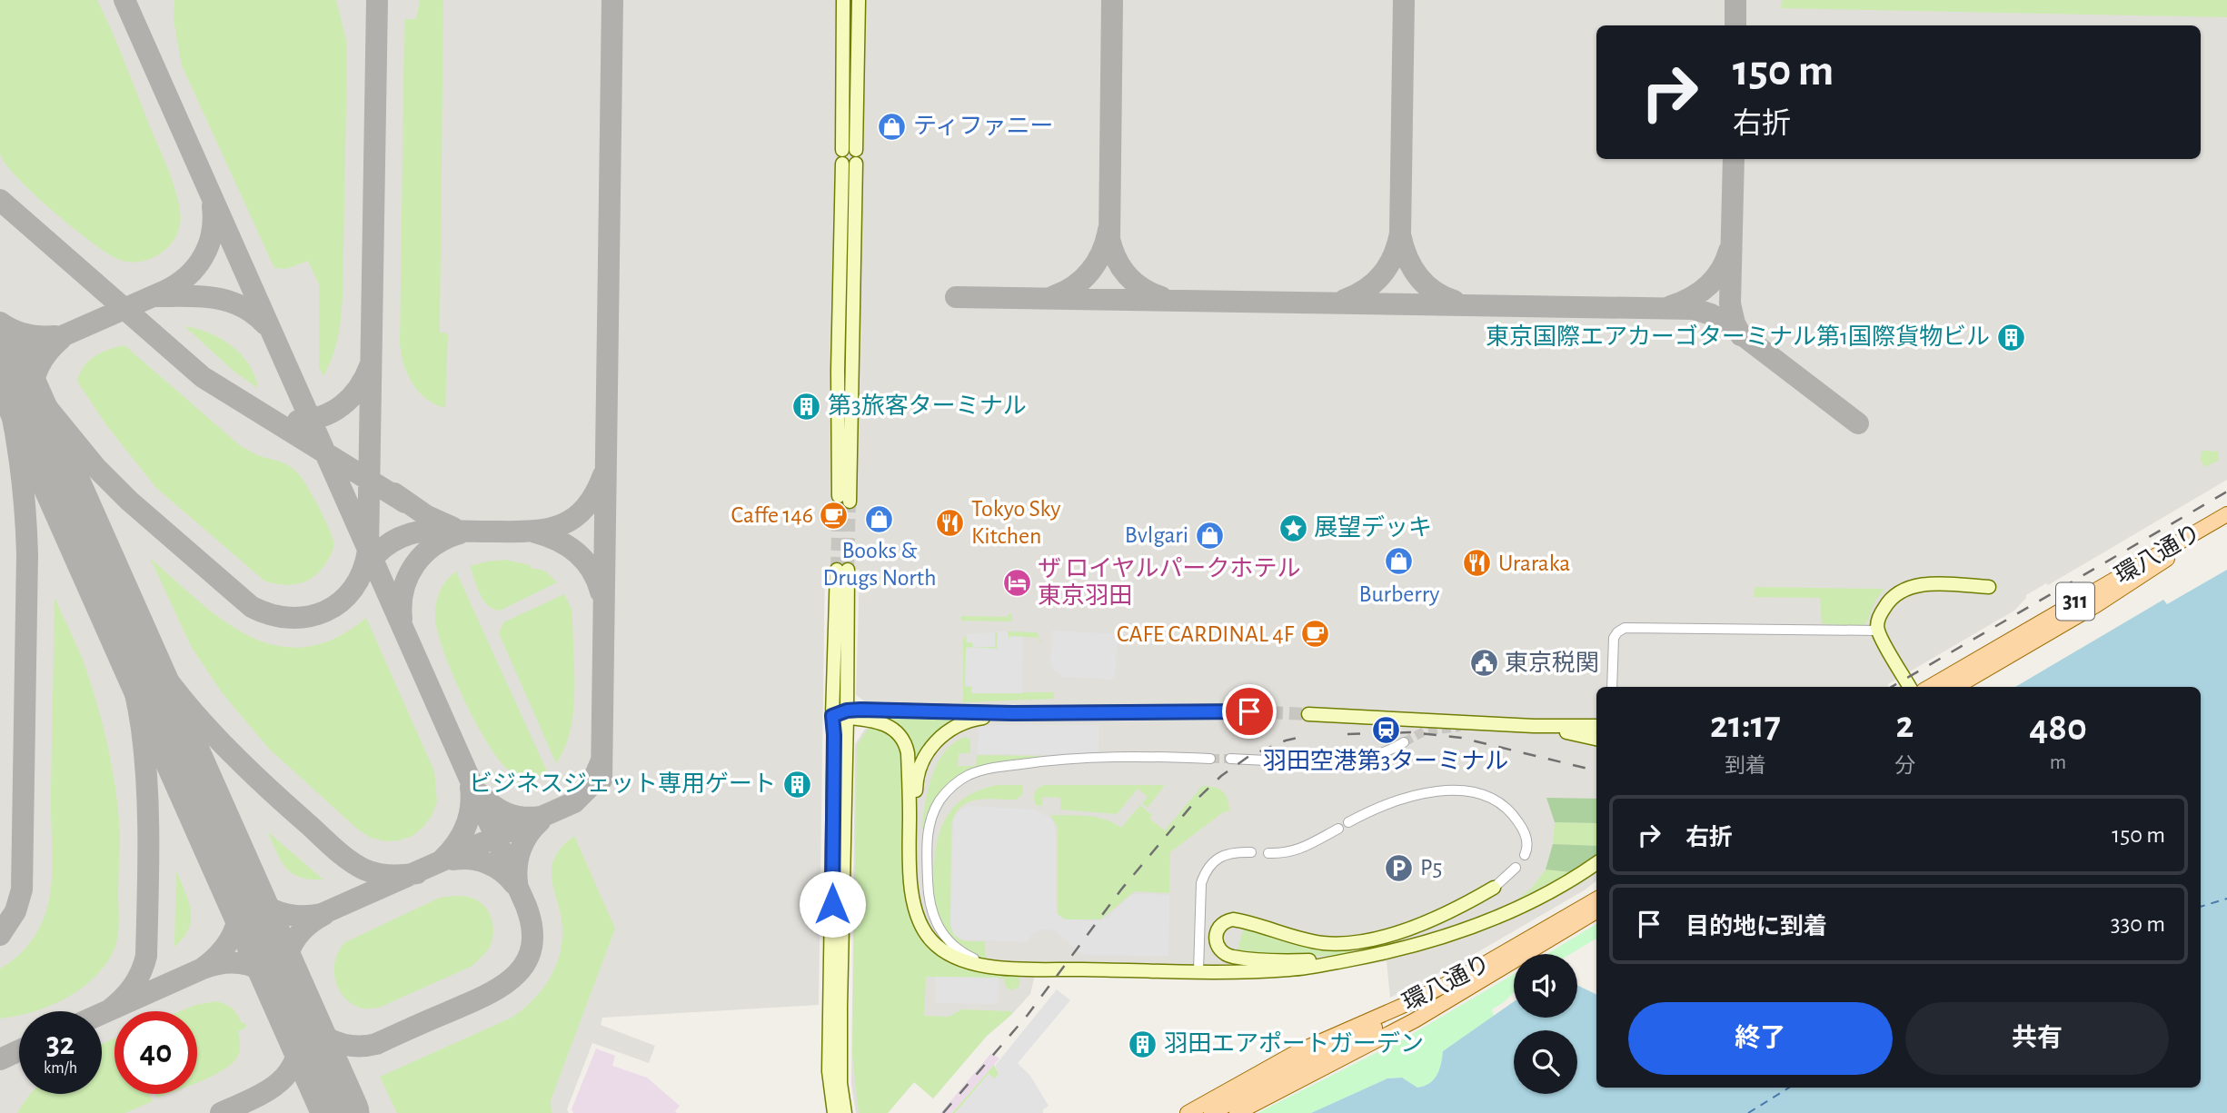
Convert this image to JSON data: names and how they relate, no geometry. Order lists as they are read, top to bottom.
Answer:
{
  "streets": {
    "main road": ["環八通り", "311"]
  },
  "places": {
    "shop": [
      "ティファニー",
      "Books & Drugs North",
      "Bvlgari",
      "Burberry"
    ],
    "building": [
      "東京国際エアカーゴターミナル第1国際貨物ビル",
      "第3旅客ターミナル",
      "ビジネスジェット専用ゲート",
      "羽田エアポートガーデン"
    ],
    "cafe": ["Caffe 146", "CAFE CARDINAL 4F"],
    "restaurant": ["Tokyo Sky Kitchen", "Uraraka"],
    "place": ["展望デッキ"],
    "hotel": ["ザ ロイヤルパークホテル 東京羽田"],
    "public building": ["東京税関"],
    "station": ["羽田空港第3ターミナル"],
    "parking": ["P5"]
  },
  "page": {
    "turn": ["150 m", "右折"],
    "eta": [
      "21:17",
      "到着",
      "2",
      "分",
      "480",
      "m"
    ],
    "list": [
      {
        "name": "右折",
        "value": "150 m"
      },
      {
        "name": "目的地に到着",
        "value": "330 m"
      }
    ],
    "buttons": ["終了", "共有"],
    "speed": "32 km/h",
    "limit": "40"
  }
}
